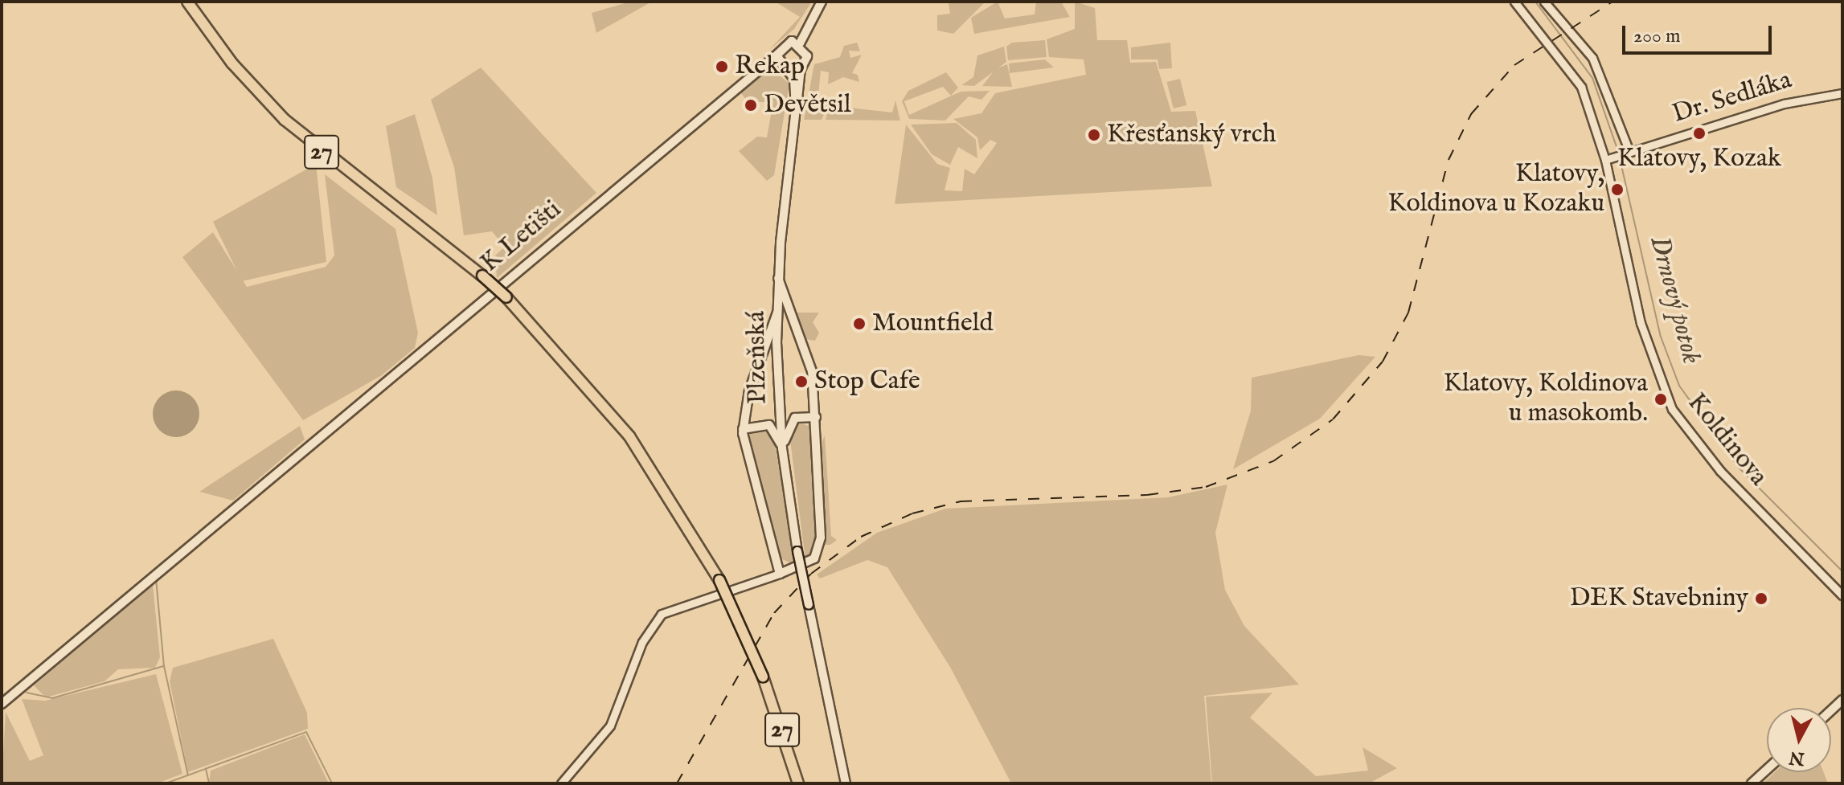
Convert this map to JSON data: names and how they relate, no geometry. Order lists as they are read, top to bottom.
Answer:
{
  "streets": {
    "main road": ["27", "K Letišti", "Plzeňská"],
    "street": ["Dr. Sedláka", "Koldinova"]
  },
  "crossings": [
    ["Dr. Sedláka", "Koldinova"],
    ["K Letišti", "Plzeňská"]
  ],
  "water": ["Drnový potok"],
  "places": [
    "Rekap",
    "Devětsil",
    "Klatovy, Kozak",
    "Křesťanský vrch",
    "Klatovy, Koldinova u Kozaku",
    "Mountfield",
    "Stop Cafe",
    "Klatovy, Koldinova u masokomb.",
    "DEK Stavebniny"
  ],
  "scale_bar": "200 m",
  "north": "bottom"
}
